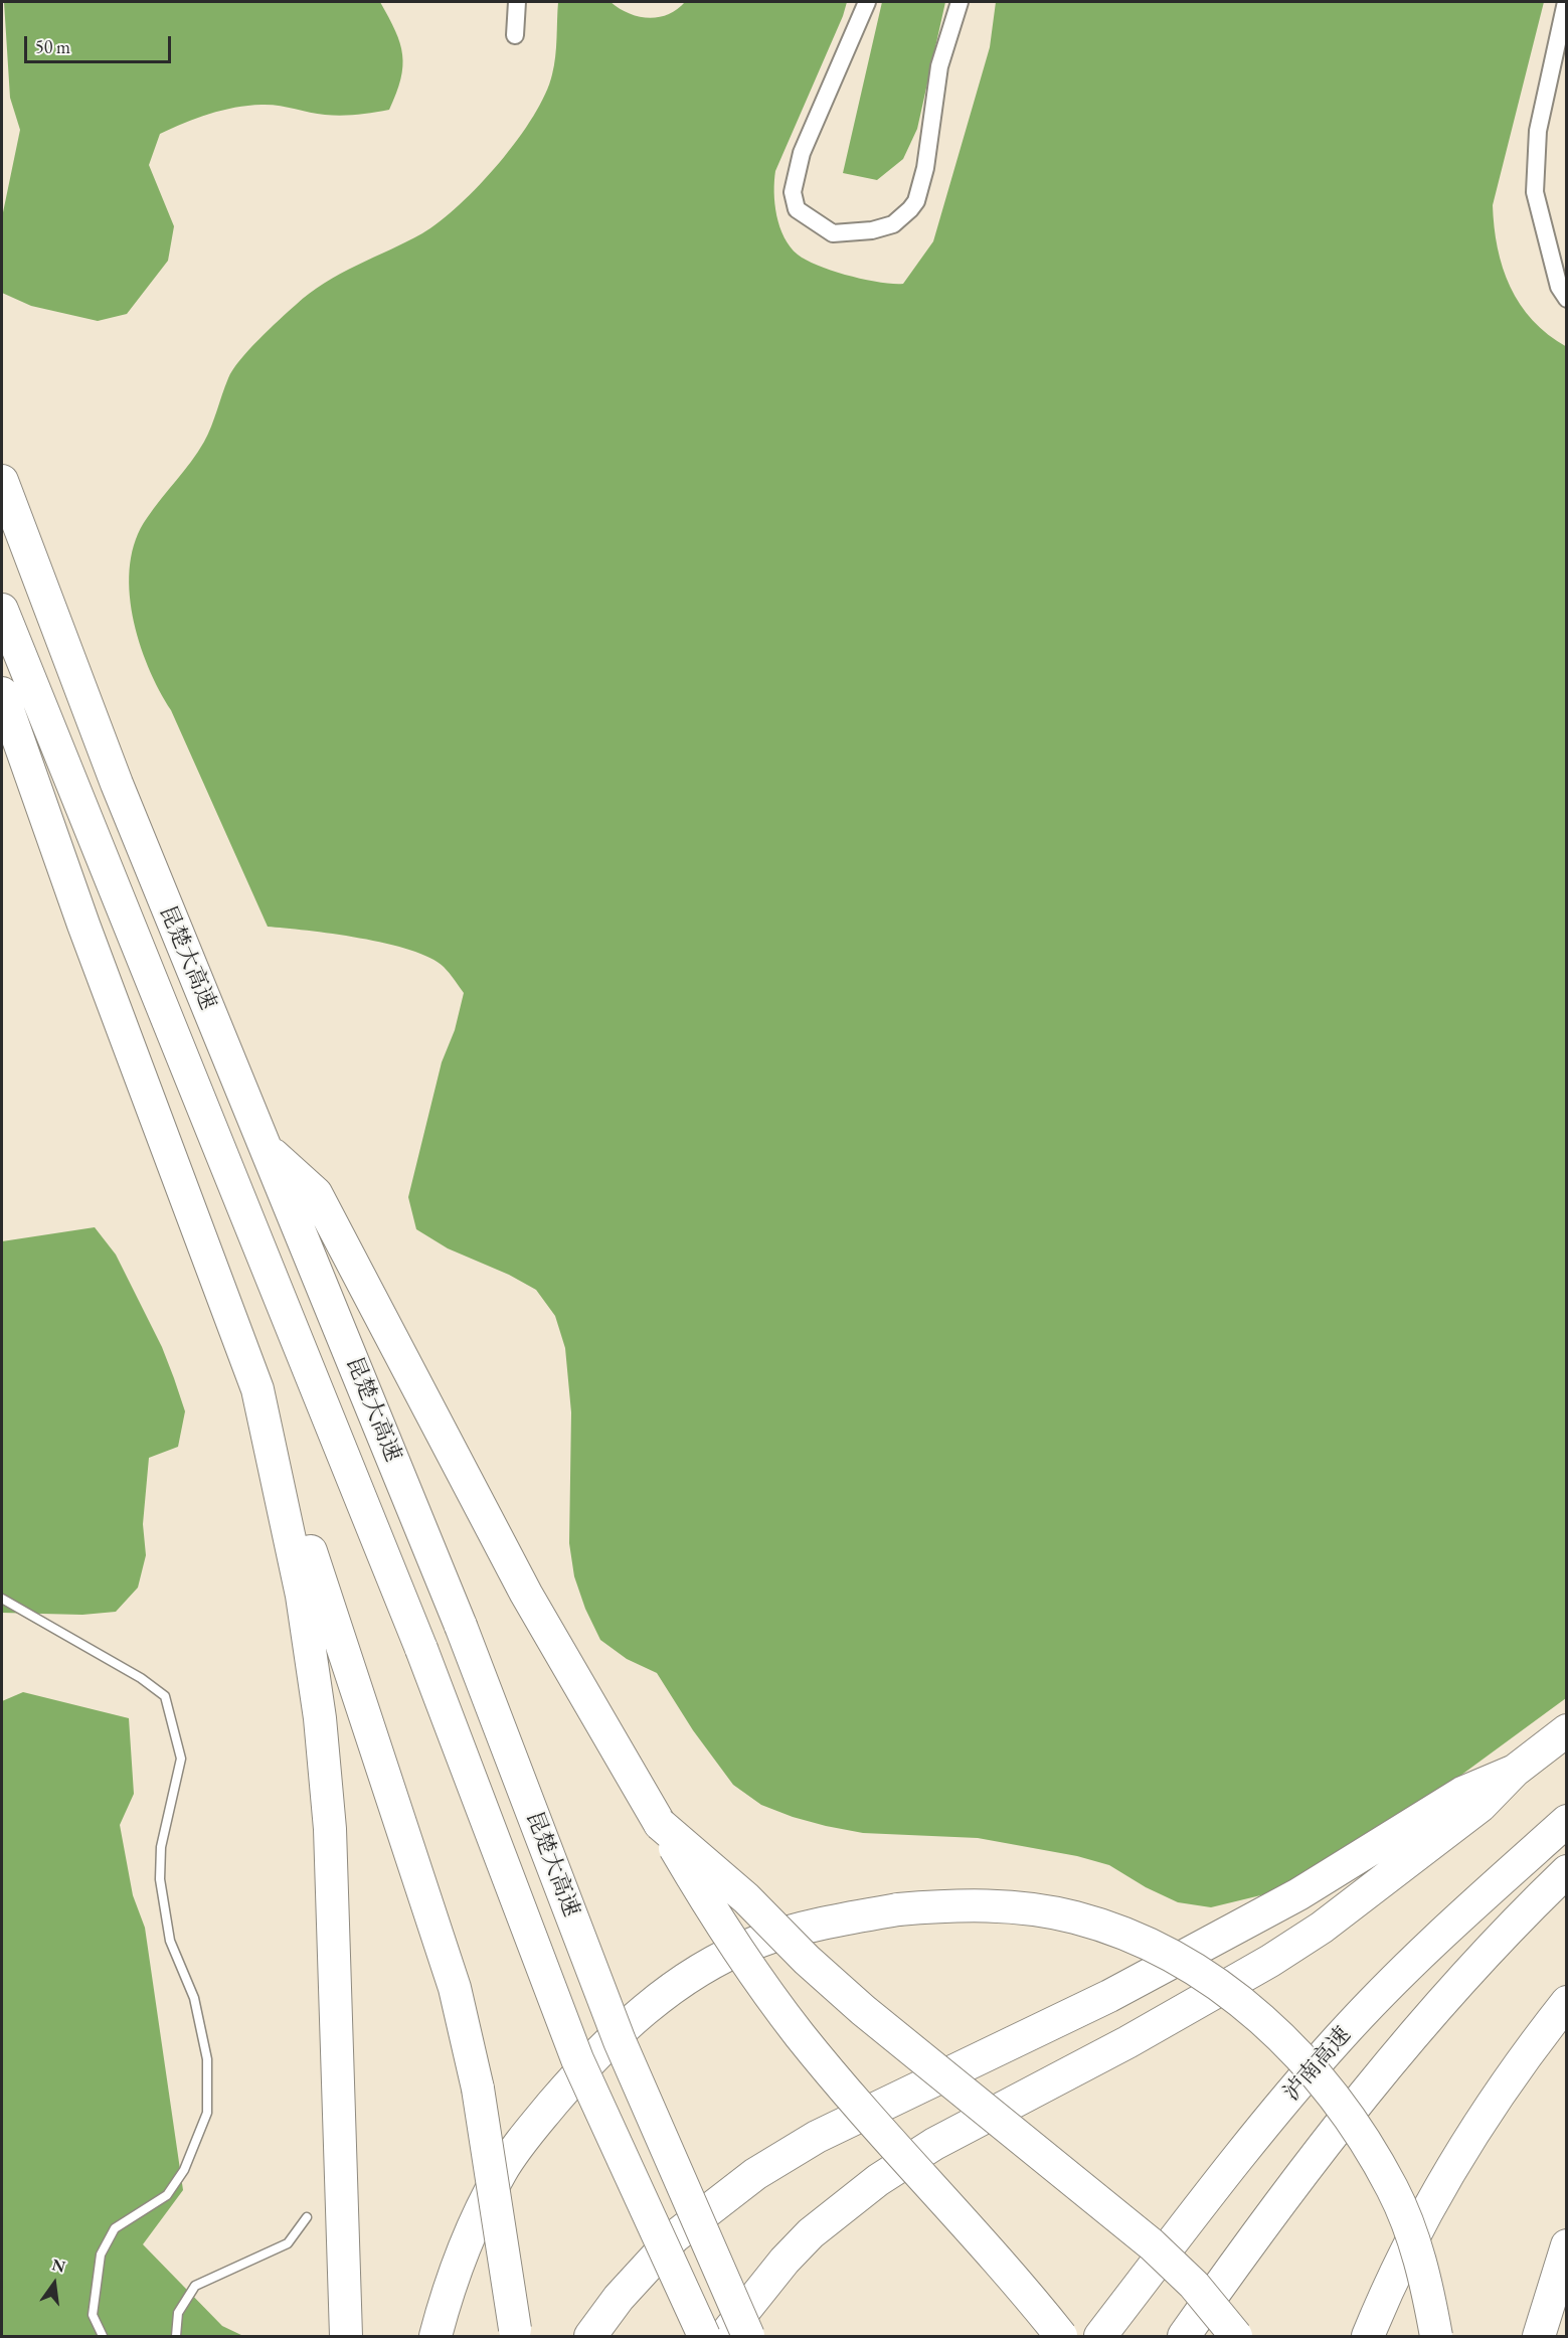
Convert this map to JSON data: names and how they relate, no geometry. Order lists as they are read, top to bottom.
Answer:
{
  "streets": {
    "highway": ["昆楚大高速", "泸南高速"]
  },
  "scale_bar": "50 m",
  "north": "top"
}
